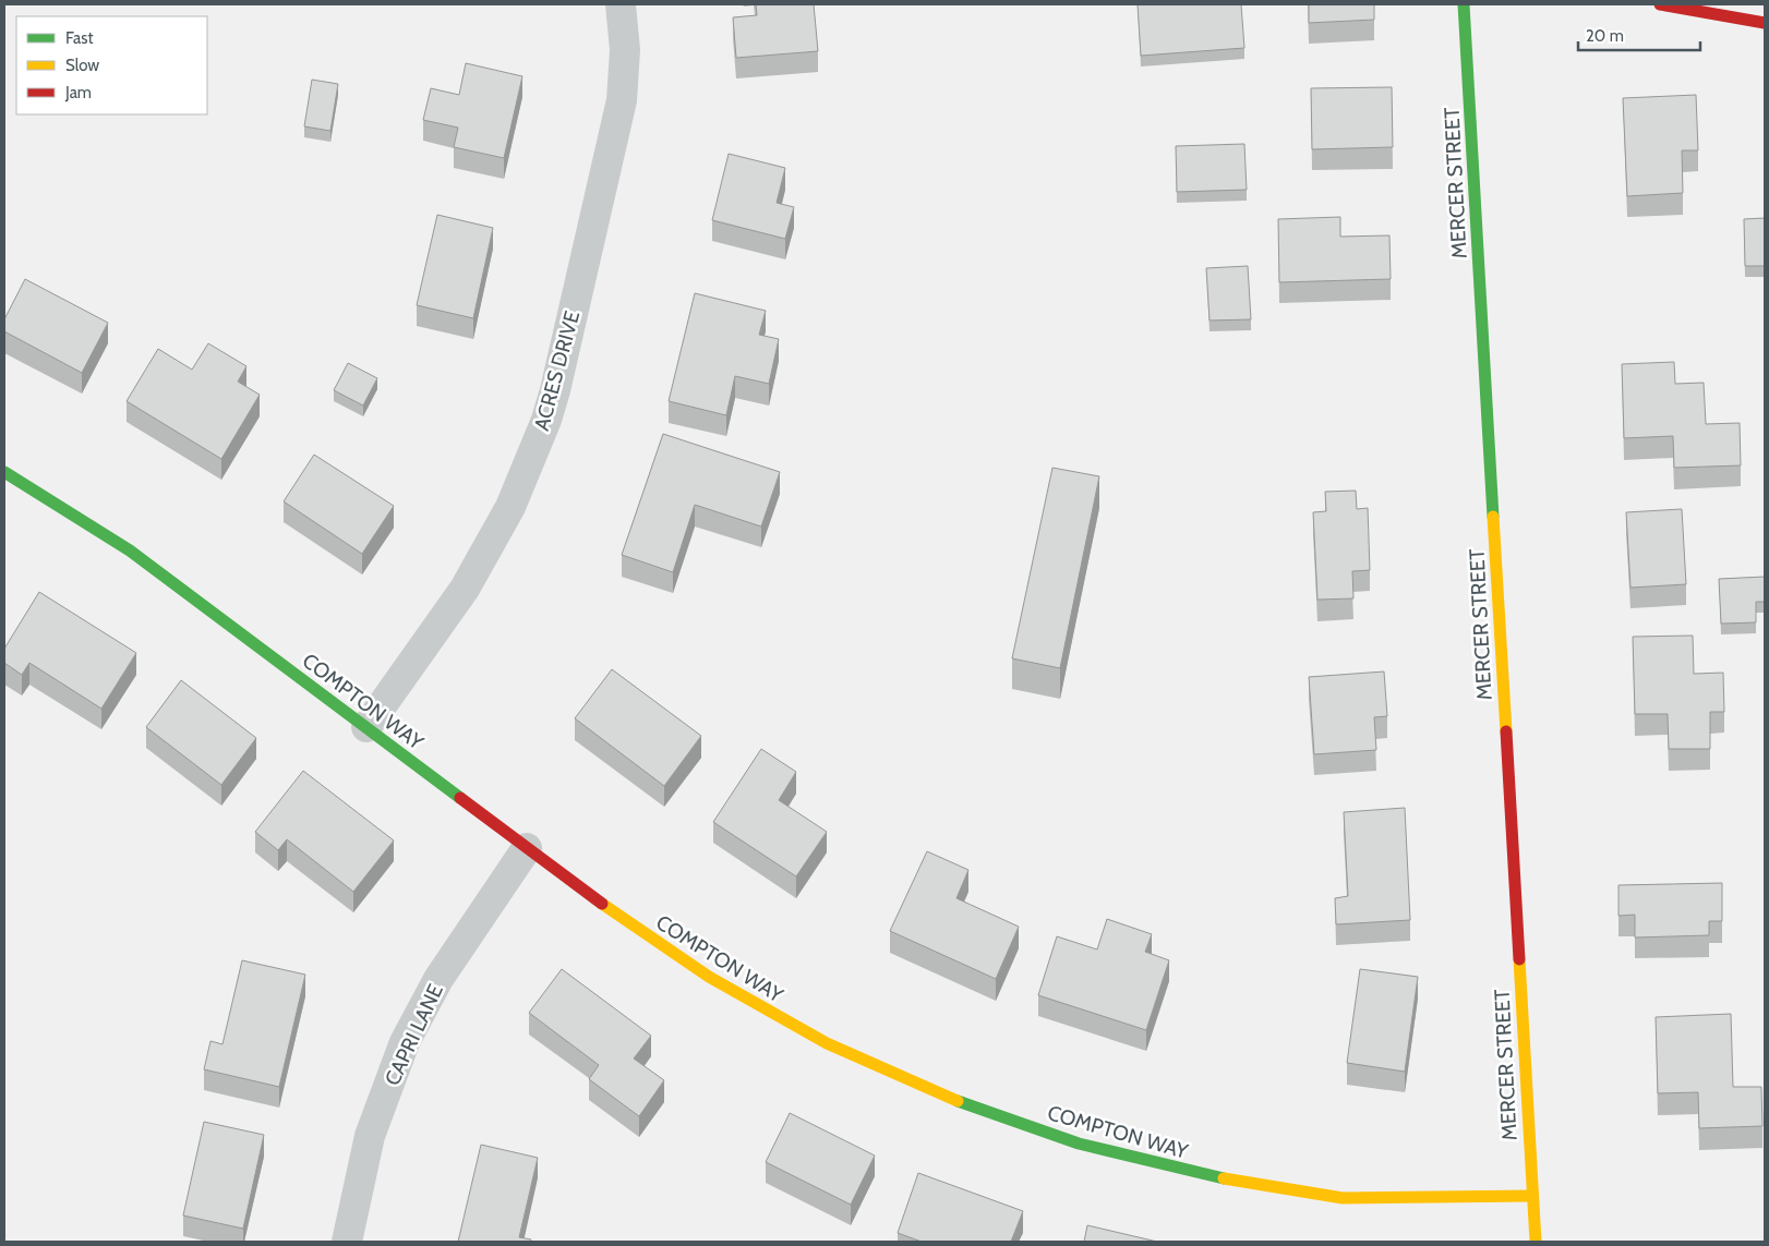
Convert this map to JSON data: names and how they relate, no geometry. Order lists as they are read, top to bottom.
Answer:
{
  "streets": {
    "street": [
      "MERCER STREET",
      "ACRES DRIVE",
      "COMPTON WAY",
      "CAPRI LANE"
    ]
  },
  "crossings": [
    ["MERCER STREET", "COMPTON WAY"],
    ["ACRES DRIVE", "COMPTON WAY"],
    ["COMPTON WAY", "CAPRI LANE"]
  ],
  "legend": ["Fast", "Slow", "Jam"],
  "scale_bar": "20 m"
}
